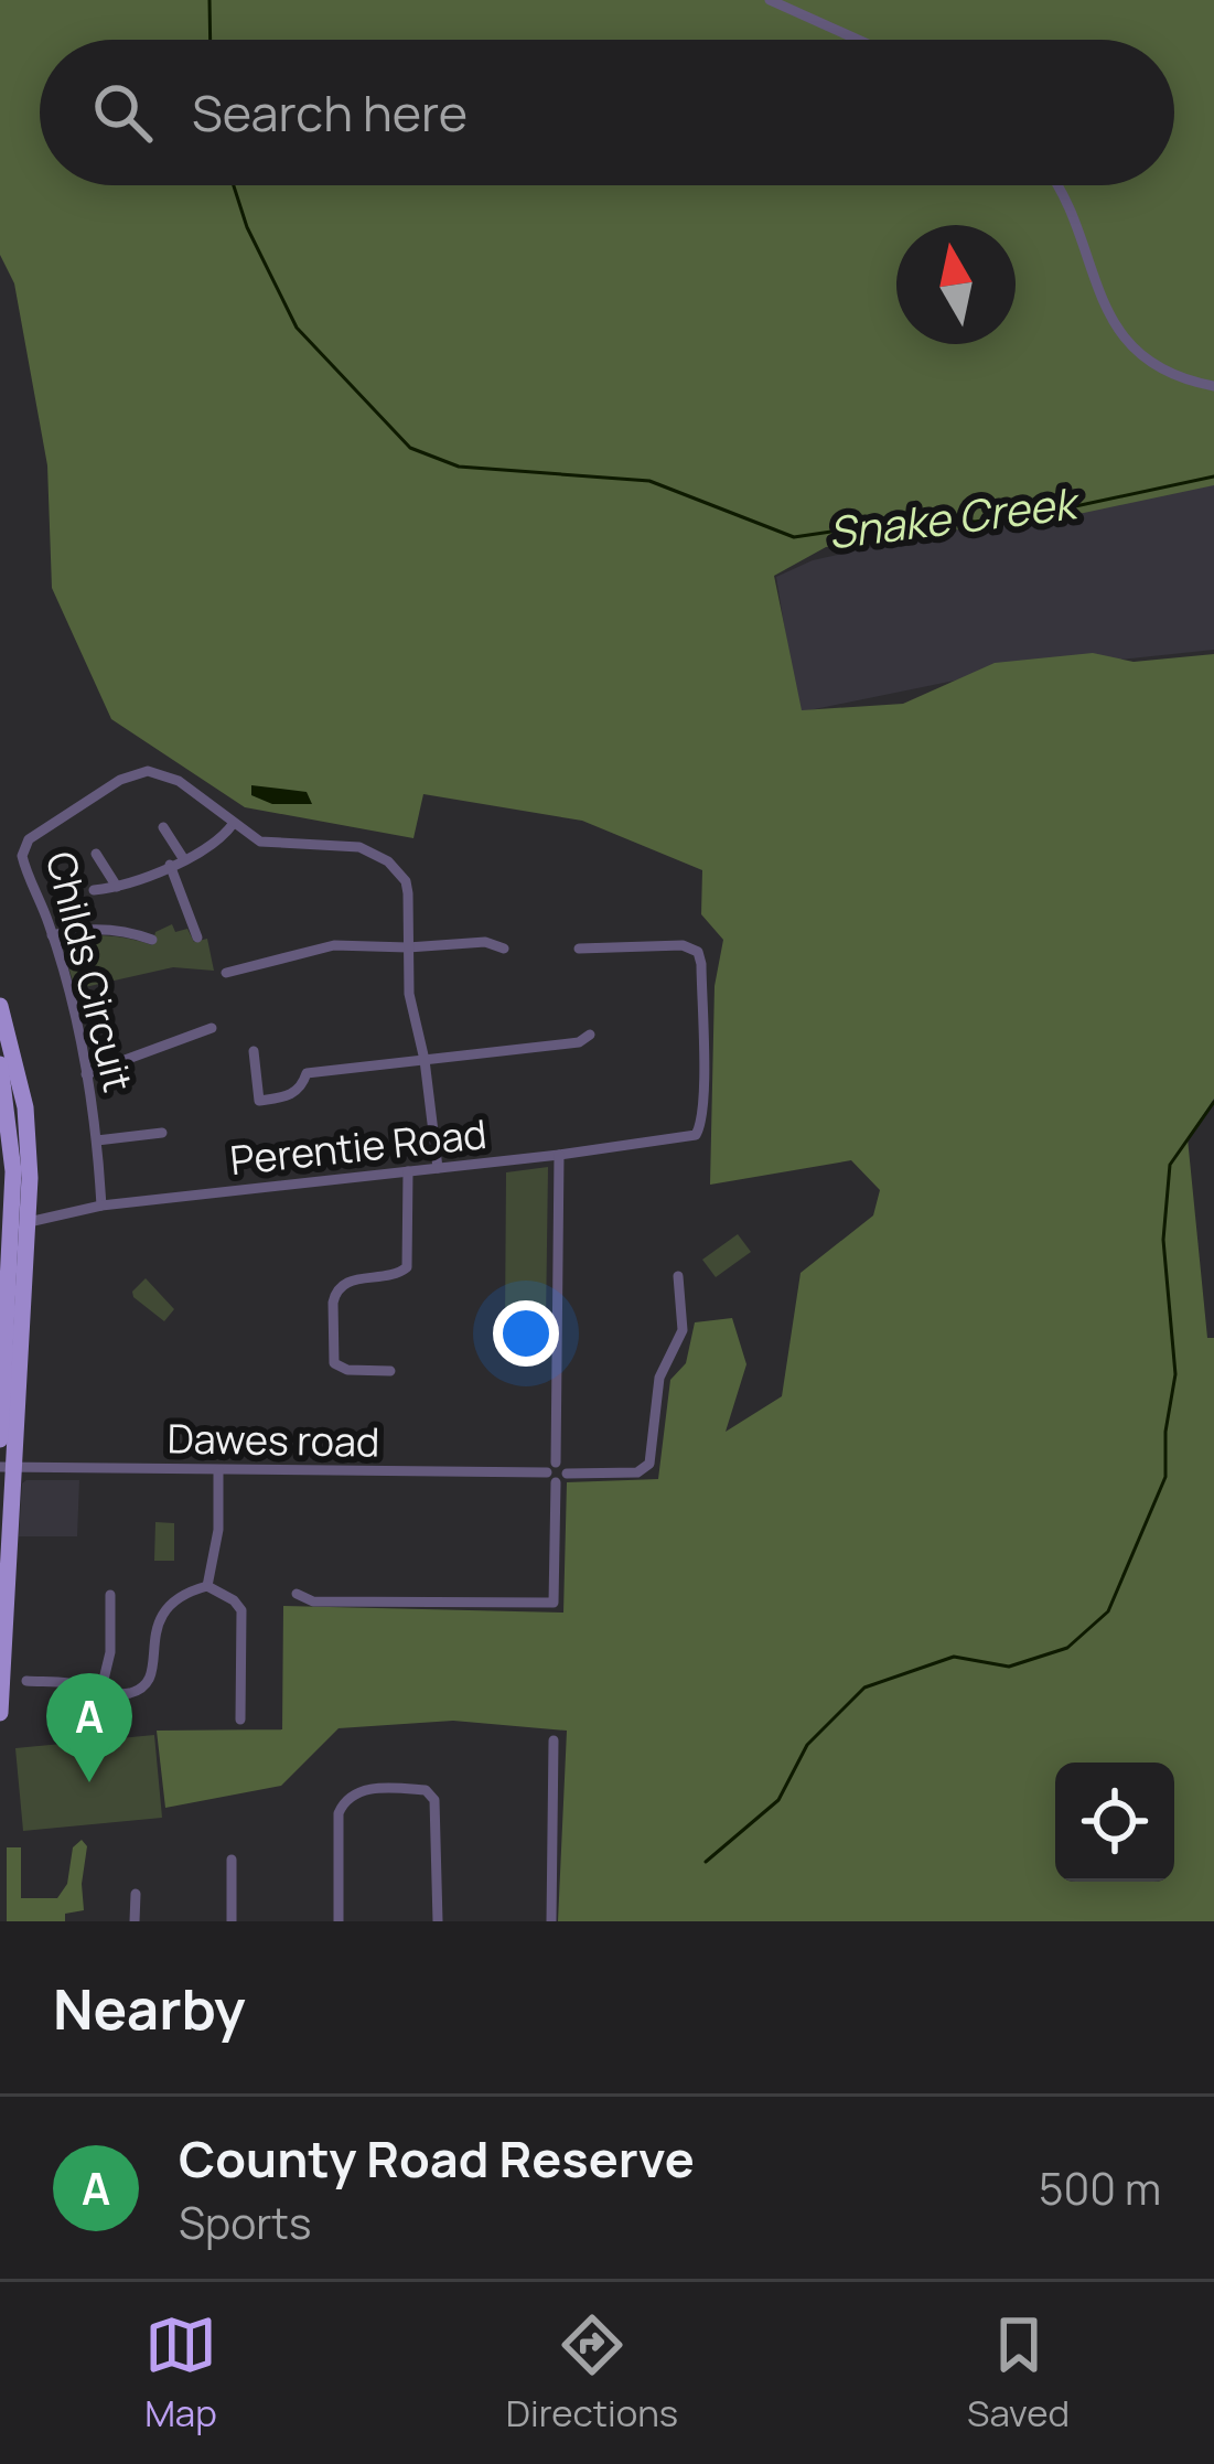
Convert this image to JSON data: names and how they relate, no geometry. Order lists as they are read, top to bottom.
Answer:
{
  "streets": {
    "street": ["Childs Circuit", "Perentie Road", "Dawes road"]
  },
  "crossings": [
    ["Childs Circuit", "Perentie Road"]
  ],
  "water": ["Snake Creek"],
  "north": "top",
  "page": {
    "search": "Search here",
    "pins": "A",
    "heading": "Nearby",
    "list": [
      {
        "mark": "A",
        "name": "County Road Reserve",
        "note": "Sports",
        "value": "500 m"
      }
    ],
    "nav": ["Map", "Directions", "Saved"]
  }
}
